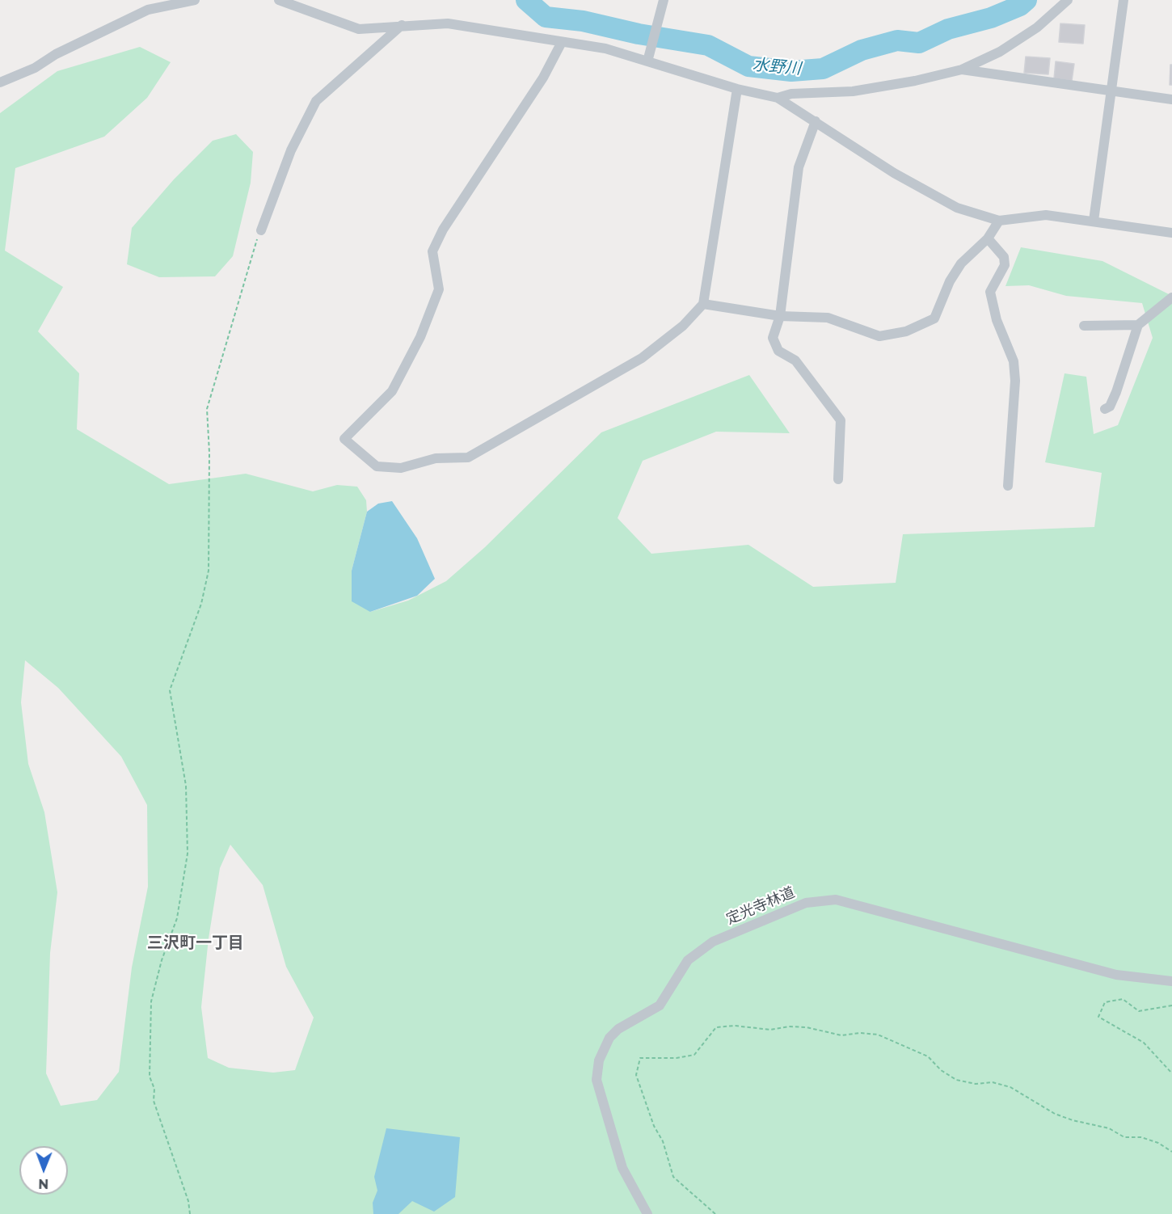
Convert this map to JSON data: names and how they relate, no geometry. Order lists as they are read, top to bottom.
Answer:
{
  "streets": {
    "street": ["定光寺林道"]
  },
  "districts": ["三沢町一丁目"],
  "water": ["水野川"],
  "north": "bottom"
}
